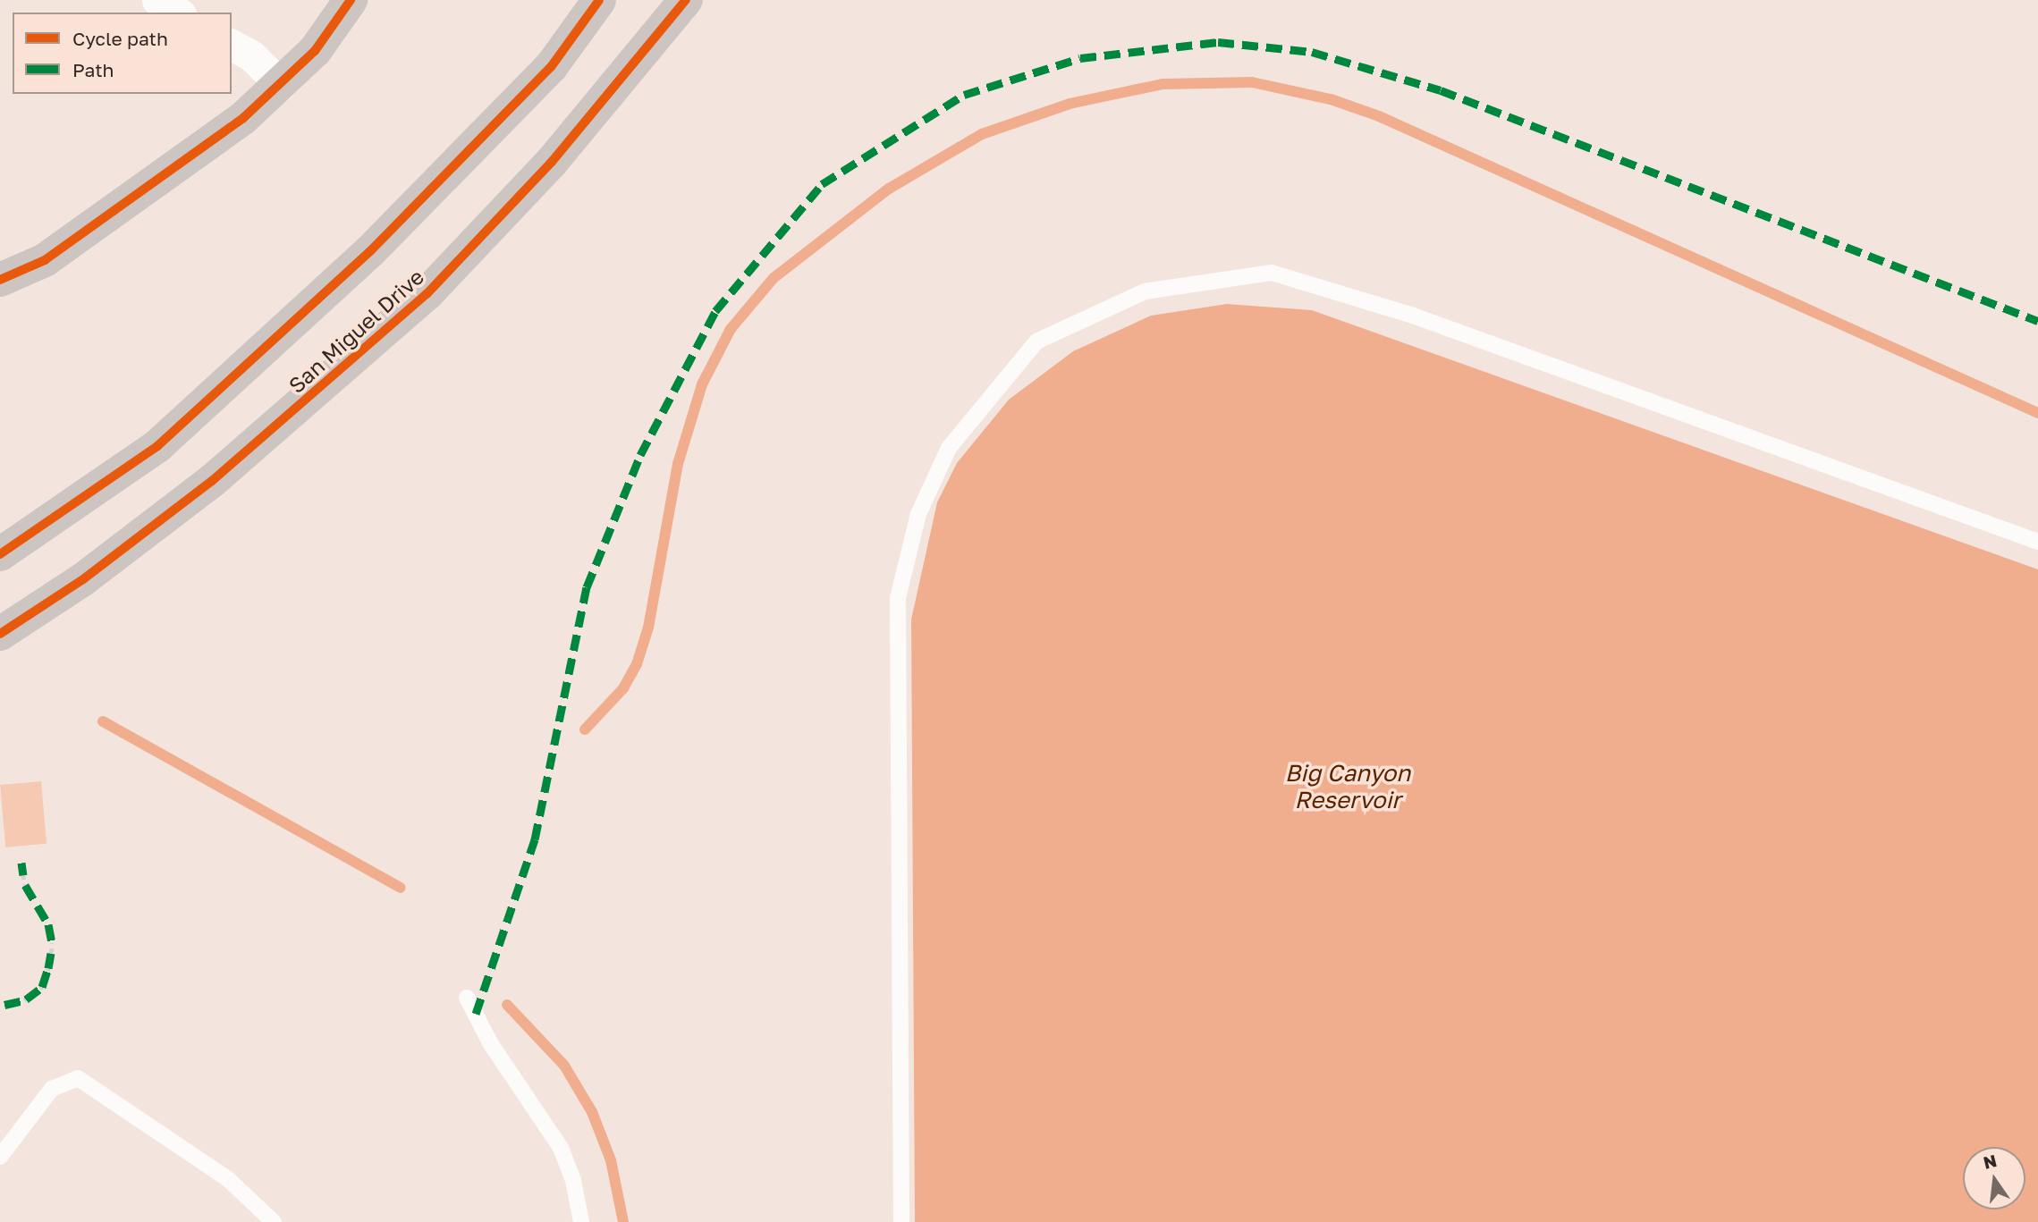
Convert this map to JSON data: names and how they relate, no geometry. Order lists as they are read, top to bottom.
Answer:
{
  "streets": {
    "main road": ["San Miguel Drive"]
  },
  "water": ["Big Canyon Reservoir"],
  "legend": ["Cycle path", "Path"],
  "north": "top"
}
